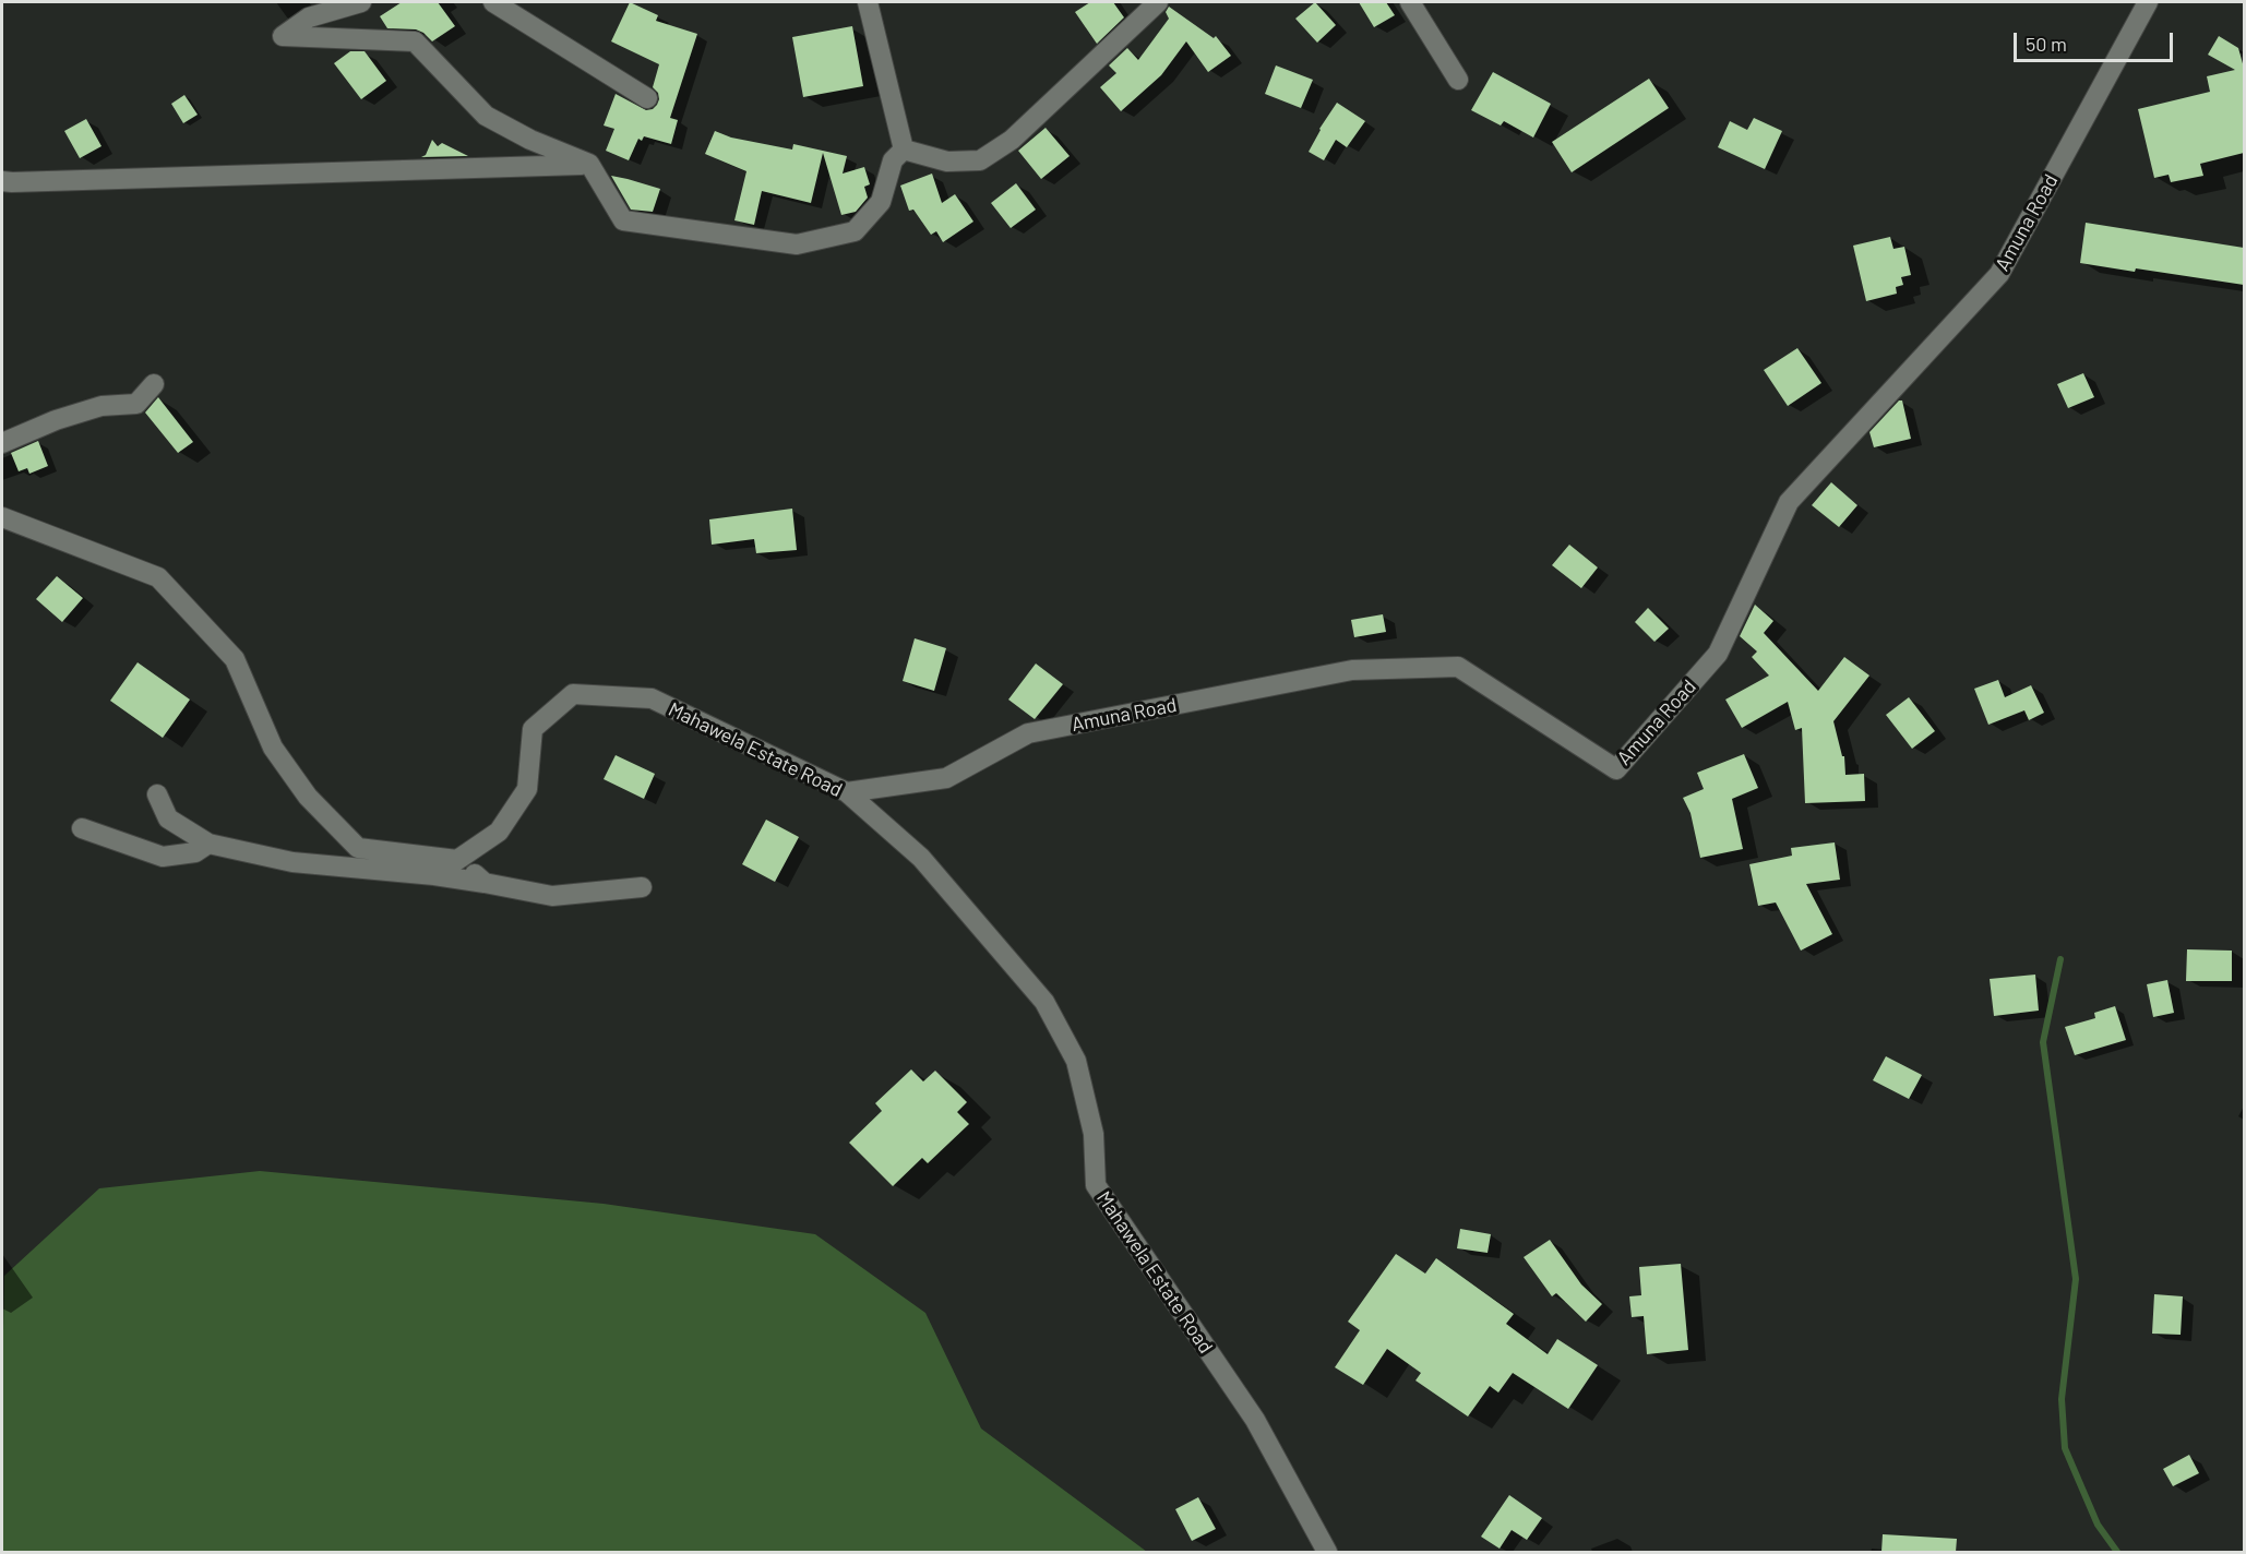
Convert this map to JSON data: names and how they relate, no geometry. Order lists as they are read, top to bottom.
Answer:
{
  "streets": {
    "street": ["Amuna Road", "Mahawela Estate Road"]
  },
  "crossings": [
    ["Amuna Road", "Mahawela Estate Road"]
  ],
  "scale_bar": "50 m"
}
